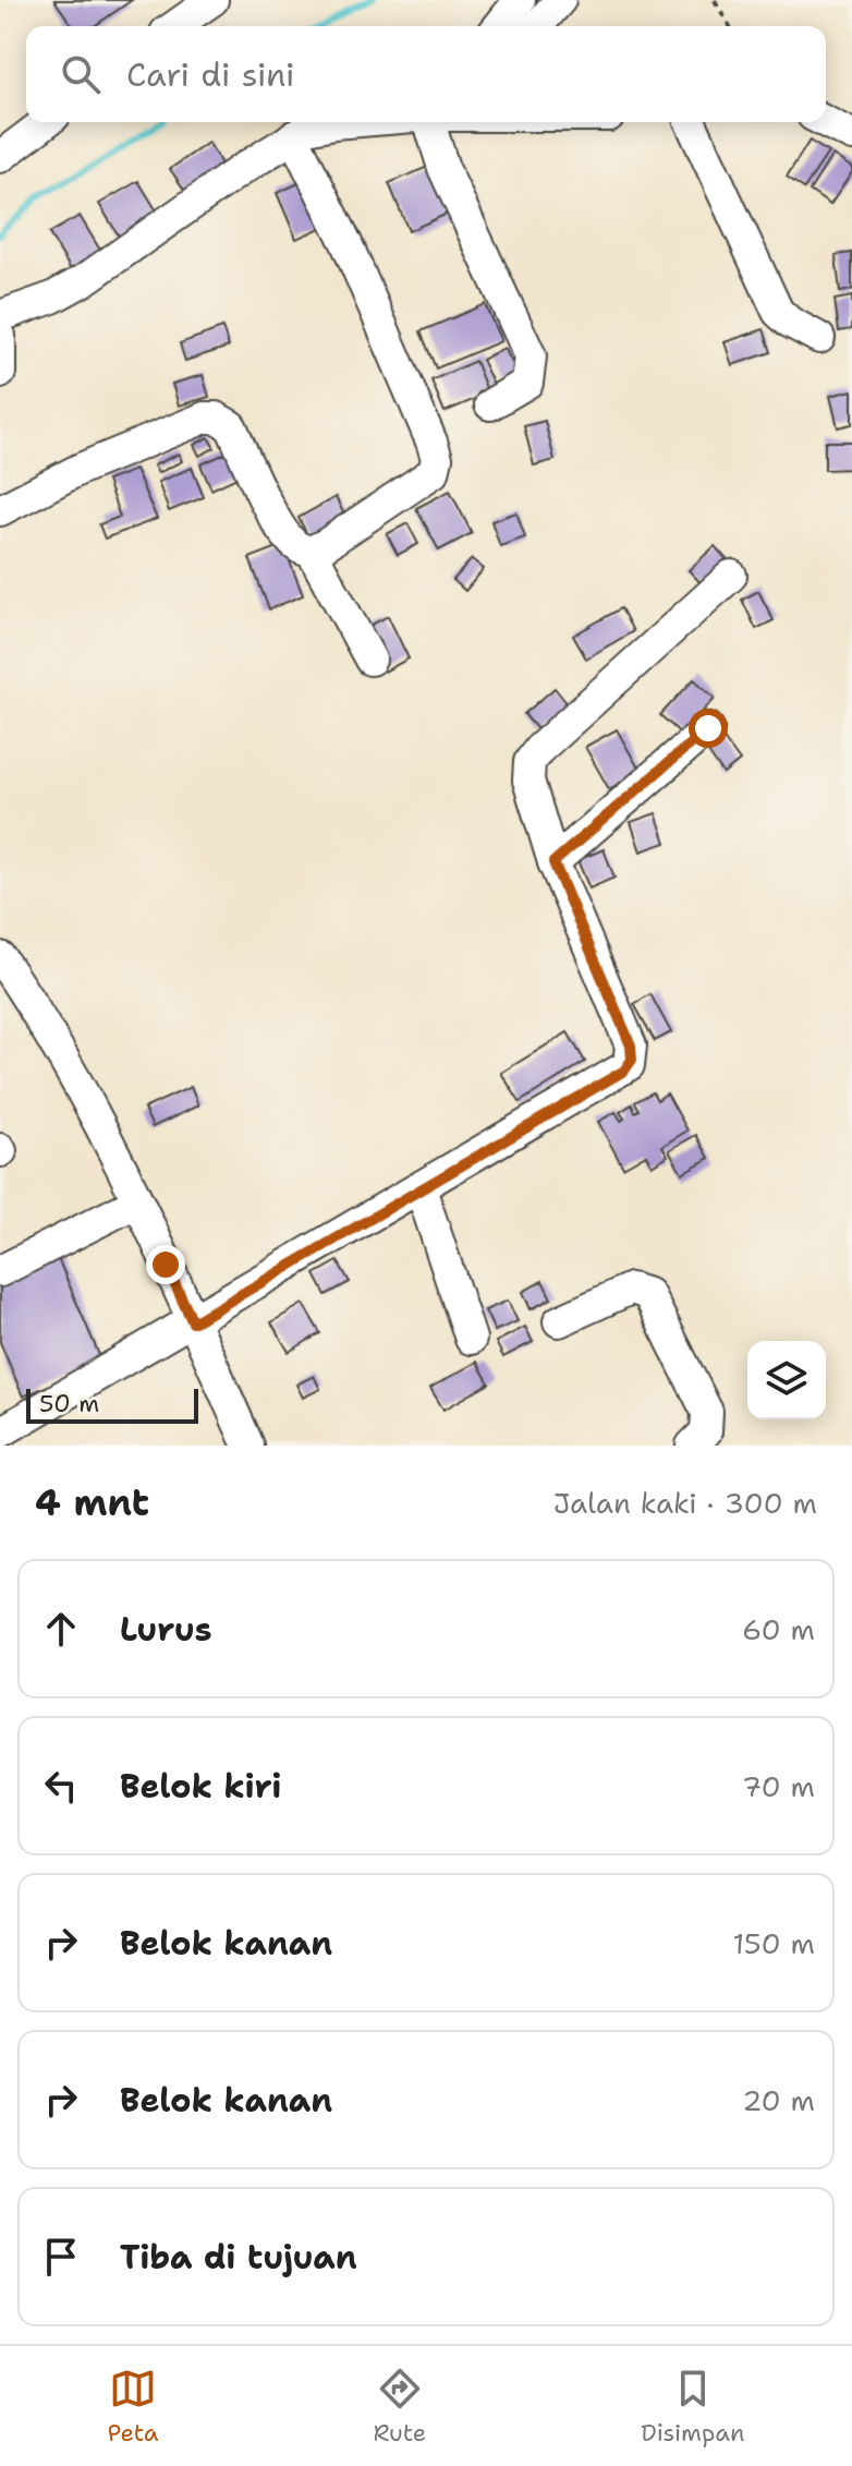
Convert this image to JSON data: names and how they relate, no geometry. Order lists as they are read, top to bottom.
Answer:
{
  "scale_bar": "50 m",
  "page": {
    "search": "Cari di sini",
    "scale": "50 m",
    "heading": ["4 mnt", "Jalan kaki · 300 m"],
    "list": [
      ["Lurus", "60 m"],
      ["Belok kiri", "70 m"],
      ["Belok kanan", "150 m"],
      ["Belok kanan", "20 m"],
      "Tiba di tujuan"
    ],
    "nav": ["Peta", "Rute", "Disimpan"]
  }
}
